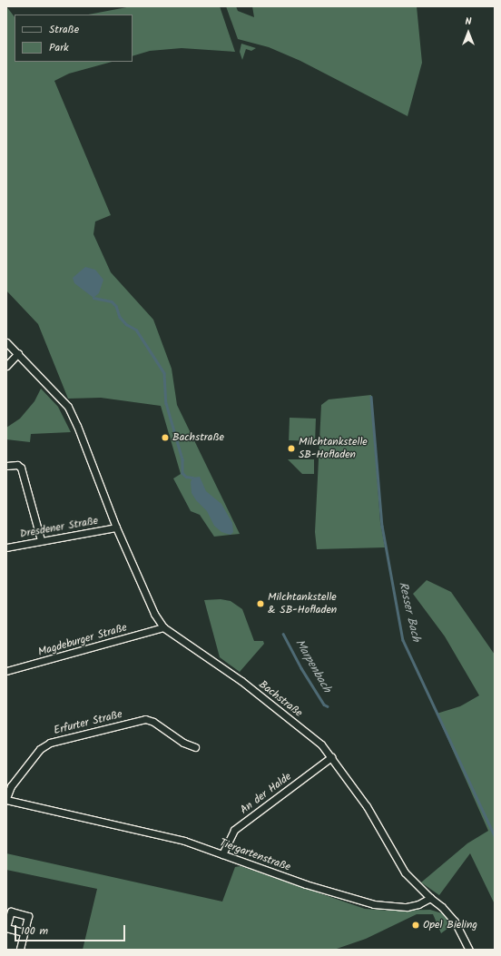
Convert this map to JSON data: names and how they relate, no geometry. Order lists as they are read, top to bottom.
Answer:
{
  "streets": {
    "street": [
      "Dresdener Straße",
      "Magdeburger Straße",
      "Bachstraße",
      "Erfurter Straße",
      "An der Halde",
      "Tiergartenstraße"
    ]
  },
  "crossings": [
    ["Dresdener Straße", "Bachstraße"],
    ["Magdeburger Straße", "Bachstraße"],
    ["Bachstraße", "An der Halde"],
    ["Bachstraße", "Tiergartenstraße"],
    ["Erfurter Straße", "Tiergartenstraße"],
    ["An der Halde", "Tiergartenstraße"]
  ],
  "water": ["Resser Bach", "Marpenbach"],
  "places": [
    "Bachstraße",
    "Milchtankstelle SB-Hofladen",
    "Milchtankstelle & SB-Hofladen",
    "Opel Bieling"
  ],
  "legend": ["Straße", "Park"],
  "scale_bar": "100 m",
  "north": "top"
}
